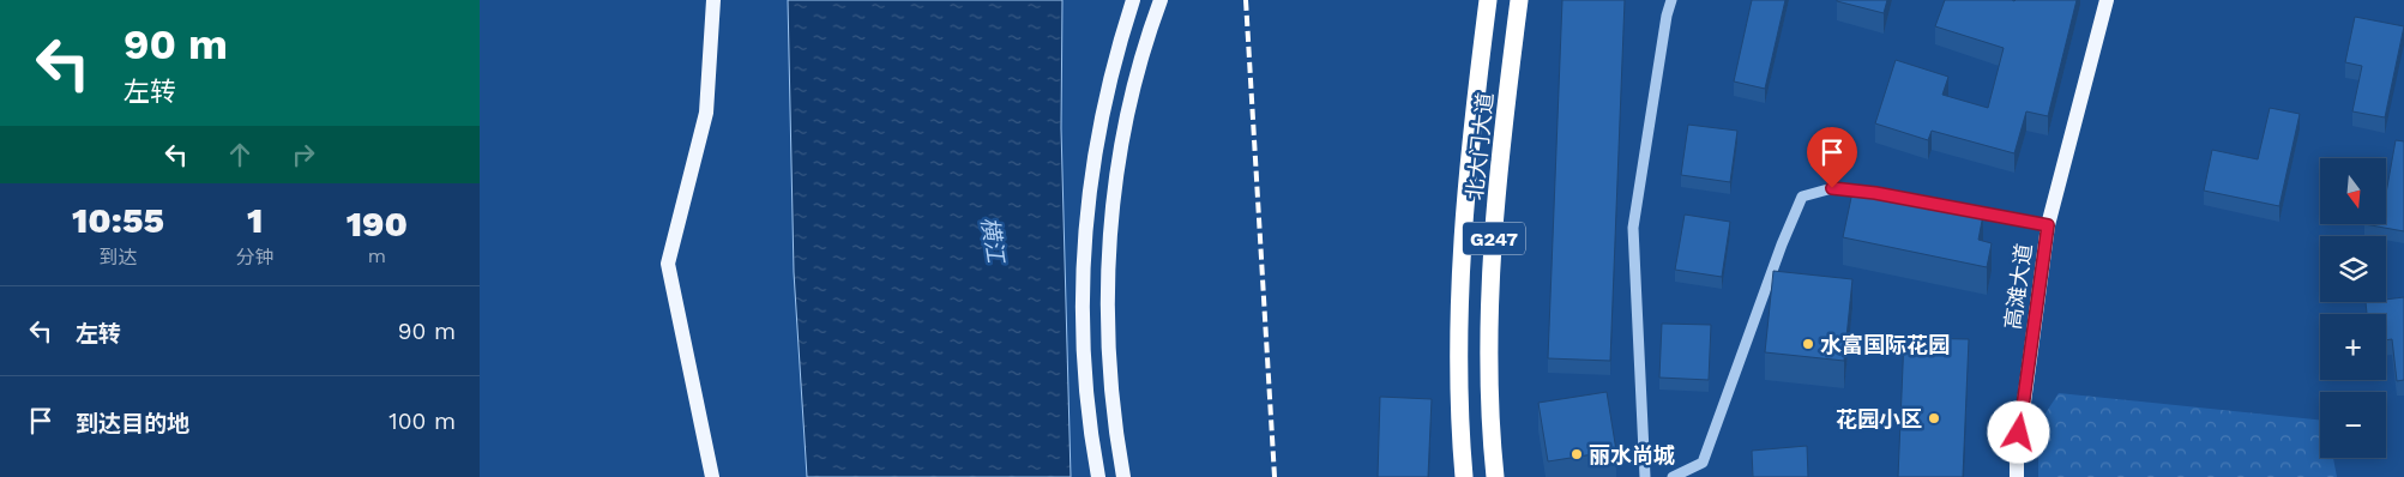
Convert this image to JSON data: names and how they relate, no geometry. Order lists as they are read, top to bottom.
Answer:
{
  "streets": {
    "highway": ["北大门大道", "G247"],
    "main road": ["高滩大道"]
  },
  "water": ["横江"],
  "places": ["水富国际花园", "花园小区", "丽水尚城"],
  "north": "bottom",
  "page": {
    "turn": ["90 m", "左转"],
    "map_buttons": ["+", "−"],
    "eta": [
      "10:55",
      "到达",
      "1",
      "分钟",
      "190",
      "m"
    ],
    "list": [
      {
        "name": "左转",
        "value": "90 m"
      },
      {
        "name": "到达目的地",
        "value": "100 m"
      }
    ]
  }
}
